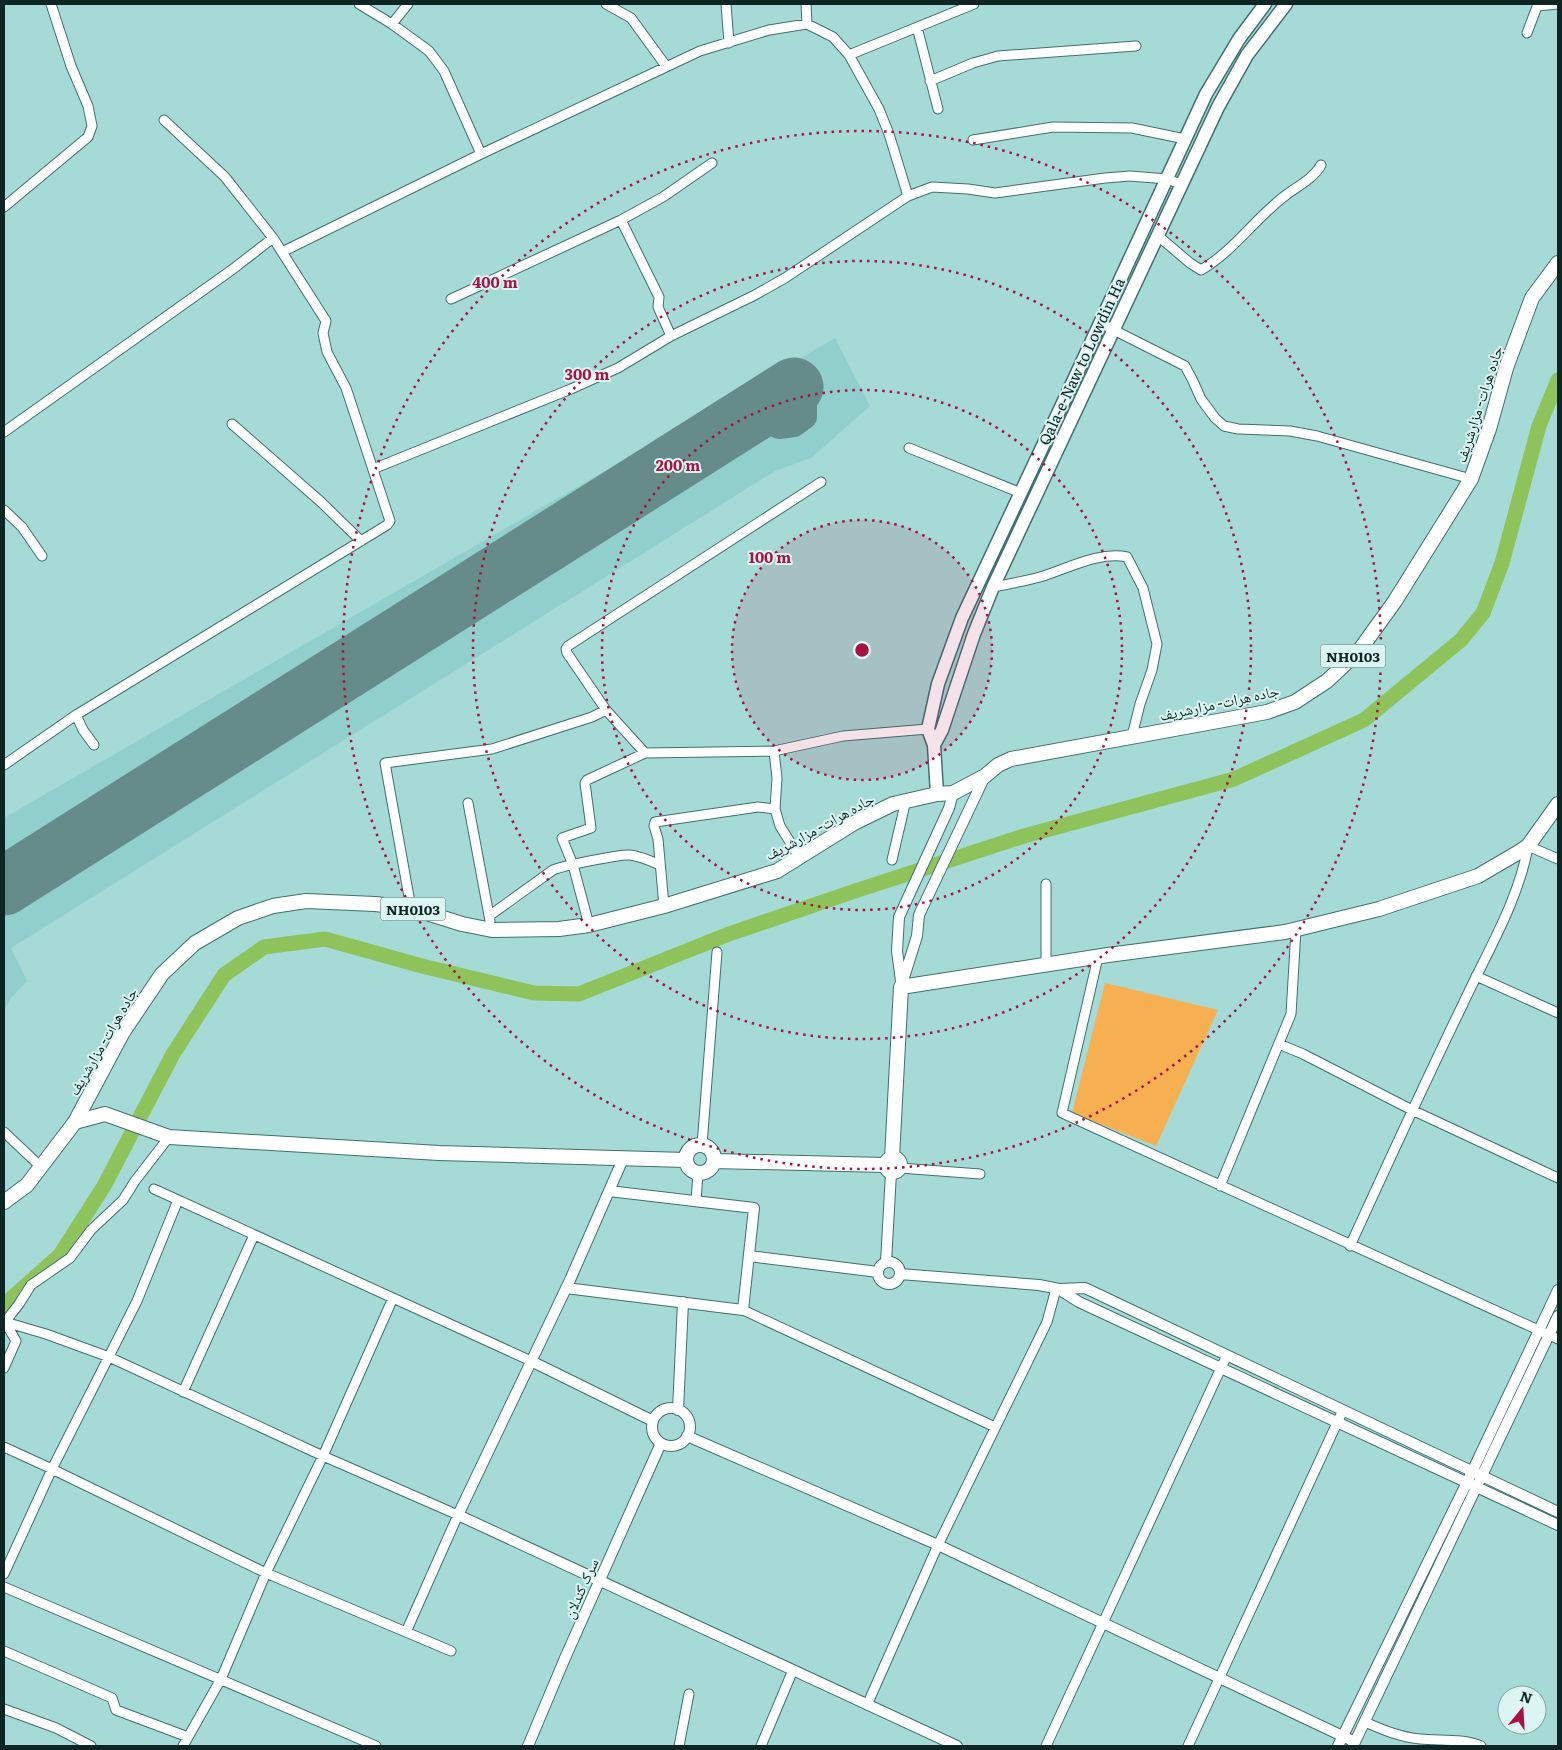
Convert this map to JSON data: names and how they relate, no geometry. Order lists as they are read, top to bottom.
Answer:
{
  "streets": {
    "main road": ["Qala-e-Naw to Lowdin Ha", "جاده هرات- مزارشریف", "NH0103"],
    "street": ["سرک کندلان"]
  },
  "crossings": [
    ["Qala-e-Naw to Lowdin Ha", "جاده هرات- مزارشریف"]
  ],
  "north": "top",
  "rings": [
    "400 m",
    "300 m",
    "200 m",
    "100 m"
  ]
}
